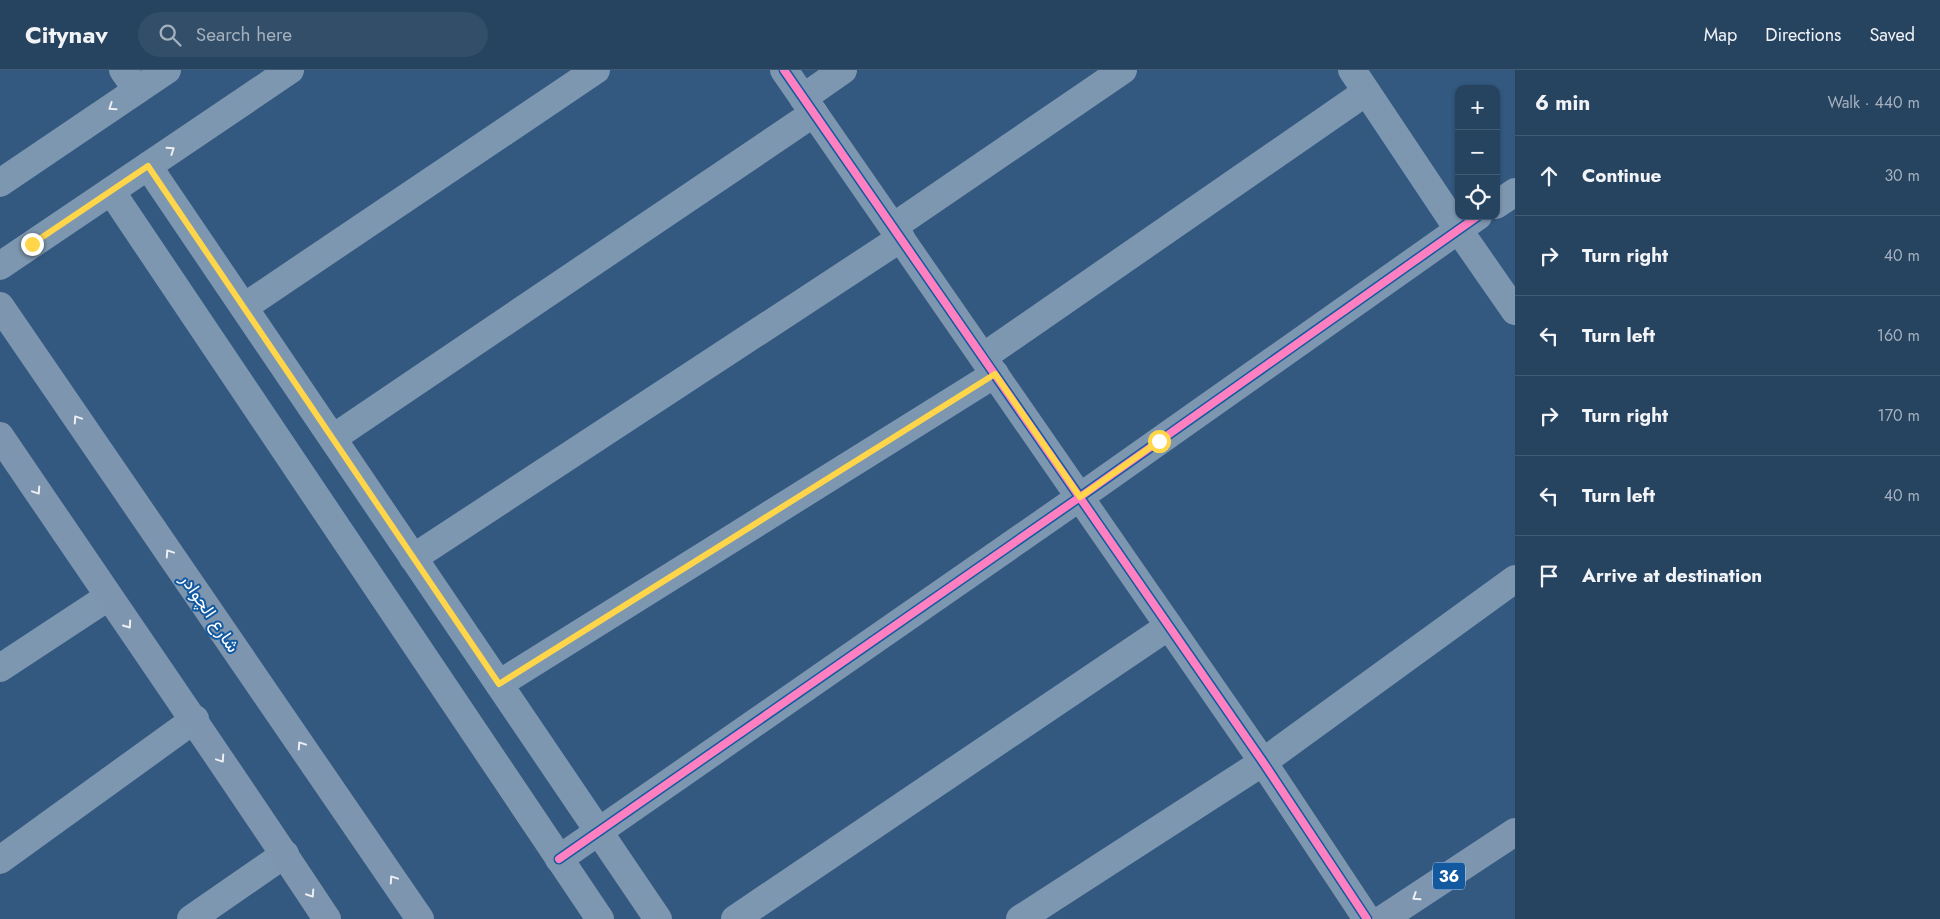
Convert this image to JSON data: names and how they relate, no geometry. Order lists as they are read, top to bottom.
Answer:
{
  "streets": {
    "main road": ["شارع الچوادر", "36"]
  },
  "page": {
    "header": "Citynav",
    "search": "Search here",
    "nav": ["Map", "Directions", "Saved"],
    "heading": ["6 min", "Walk · 440 m"],
    "map_buttons": ["+", "−"],
    "list": [
      ["Continue", "30 m"],
      ["Turn right", "40 m"],
      ["Turn left", "160 m"],
      ["Turn right", "170 m"],
      ["Turn left", "40 m"],
      "Arrive at destination"
    ]
  }
}
